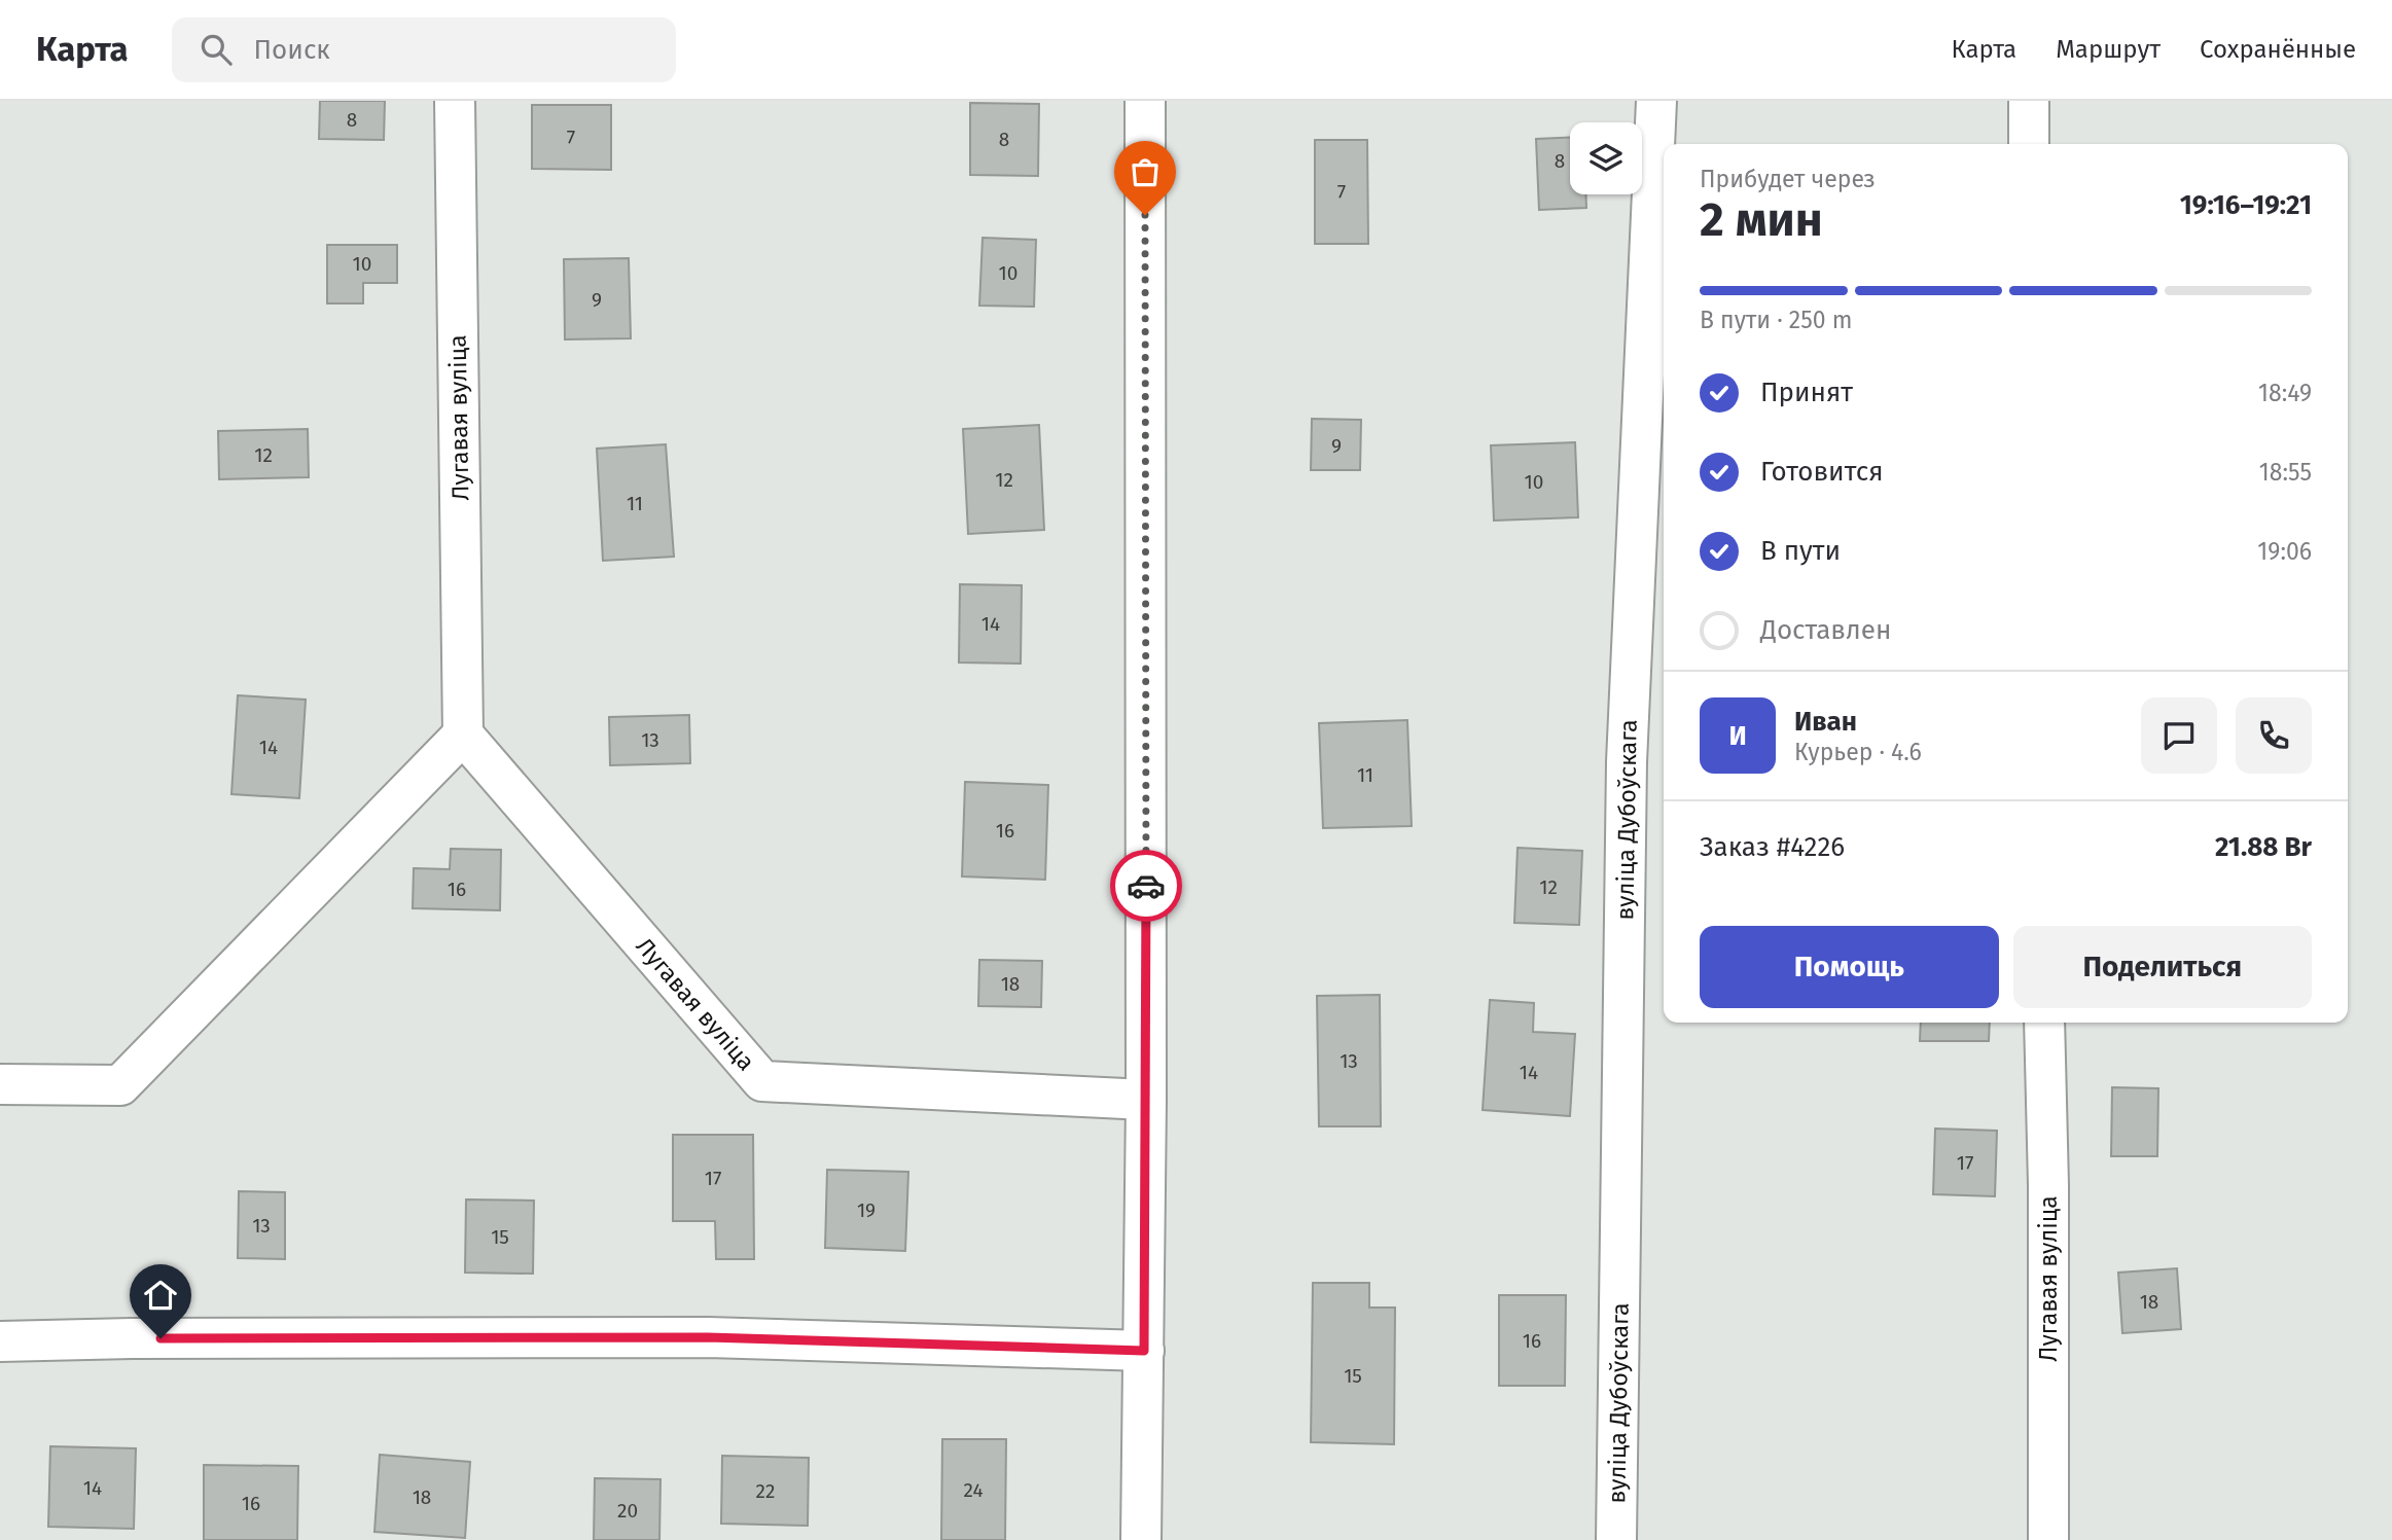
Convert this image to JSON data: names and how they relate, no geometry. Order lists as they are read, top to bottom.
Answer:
{
  "streets": {
    "street": ["Лугавая вуліца", "вуліца Дубоўскага"]
  },
  "house_numbers": [
    "8",
    "7",
    "8",
    "8",
    "7",
    "10",
    "10",
    "9",
    "9",
    "12",
    "12",
    "10",
    "11",
    "14",
    "13",
    "14",
    "11",
    "16",
    "12",
    "16",
    "18",
    "13",
    "14",
    "17",
    "17",
    "19",
    "13",
    "15",
    "18",
    "16",
    "15",
    "14",
    "24",
    "22",
    "18",
    "16",
    "20"
  ],
  "page": {
    "header": "Карта",
    "search": "Поиск",
    "nav": ["Карта", "Маршрут", "Сохранённые"],
    "heading": ["2 мин", "Прибудет через", "19:16–19:21"],
    "panel": [
      "Иван",
      "Курьер · 4.6",
      "Заказ #4226",
      "21.88 Br"
    ],
    "bar": "В пути · 250 m",
    "list": [
      ["Принят", "18:49"],
      ["Готовится", "18:55"],
      ["В пути", "19:06"],
      "Доставлен"
    ],
    "round": "И",
    "buttons": ["Помощь", "Поделиться"]
  }
}
